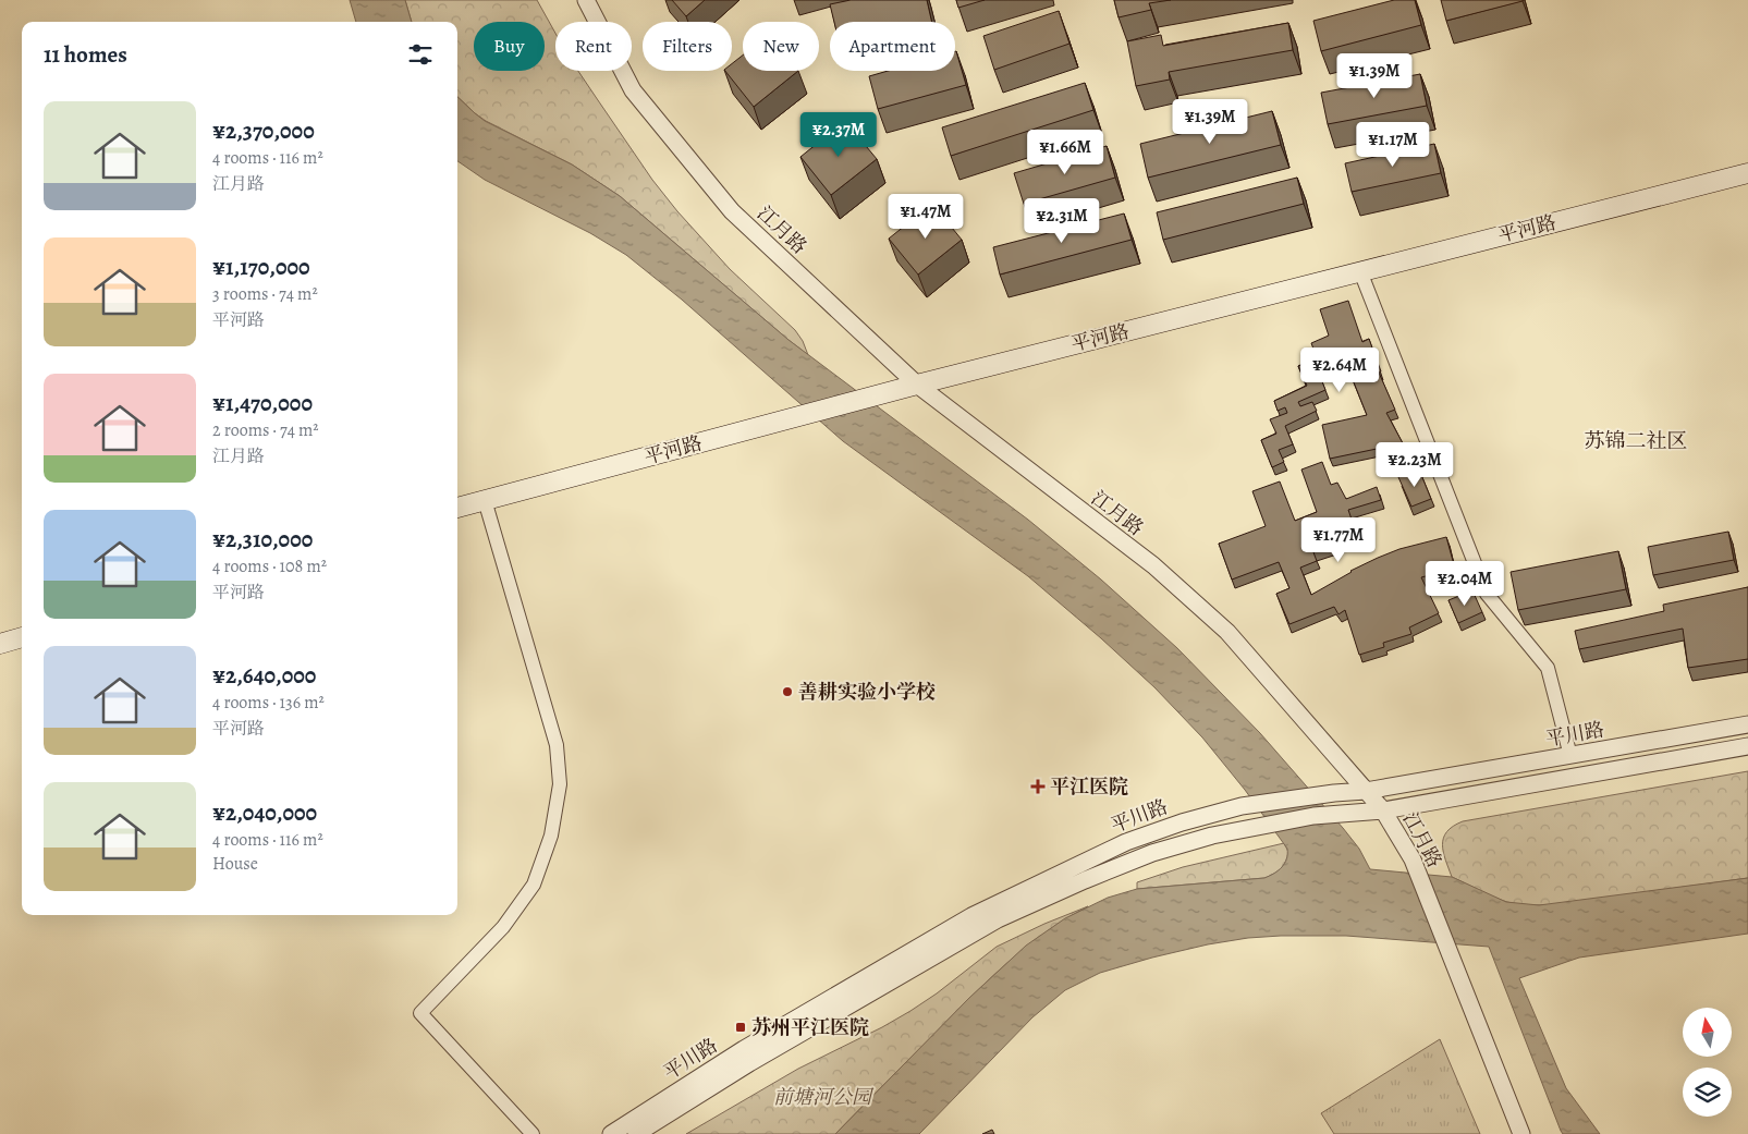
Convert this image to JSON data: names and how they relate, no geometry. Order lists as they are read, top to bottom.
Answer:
{
  "streets": {
    "main road": ["平河路"],
    "street": ["江月路", "平川路"]
  },
  "crossings": [
    ["平河路", "江月路"],
    ["江月路", "平川路"]
  ],
  "districts": ["苏锦二社区"],
  "parks": ["前塘河公园"],
  "places": {
    "other": ["善耕实验小学校"],
    "health": ["平江医院"],
    "transit": ["苏州平江医院"]
  },
  "north": "top",
  "page": {
    "chip": [
      "Buy",
      "Rent",
      "Filters",
      "New",
      "Apartment"
    ],
    "heading": "11 homes",
    "price": [
      "¥1.39M",
      "¥1.39M",
      "¥2.37M",
      "¥1.17M",
      "¥1.66M",
      "¥1.47M",
      "¥2.31M",
      "¥2.64M",
      "¥2.23M",
      "¥1.77M",
      "¥2.04M"
    ],
    "list": [
      {
        "name": "¥2,370,000",
        "note": "4 rooms · 116 m² · 江月路"
      },
      {
        "name": "¥1,170,000",
        "note": "3 rooms · 74 m² · 平河路"
      },
      {
        "name": "¥1,470,000",
        "note": "2 rooms · 74 m² · 江月路"
      },
      {
        "name": "¥2,310,000",
        "note": "4 rooms · 108 m² · 平河路"
      },
      {
        "name": "¥2,640,000",
        "note": "4 rooms · 136 m² · 平河路"
      },
      {
        "name": "¥2,040,000",
        "note": "4 rooms · 116 m² · House"
      }
    ]
  }
}
